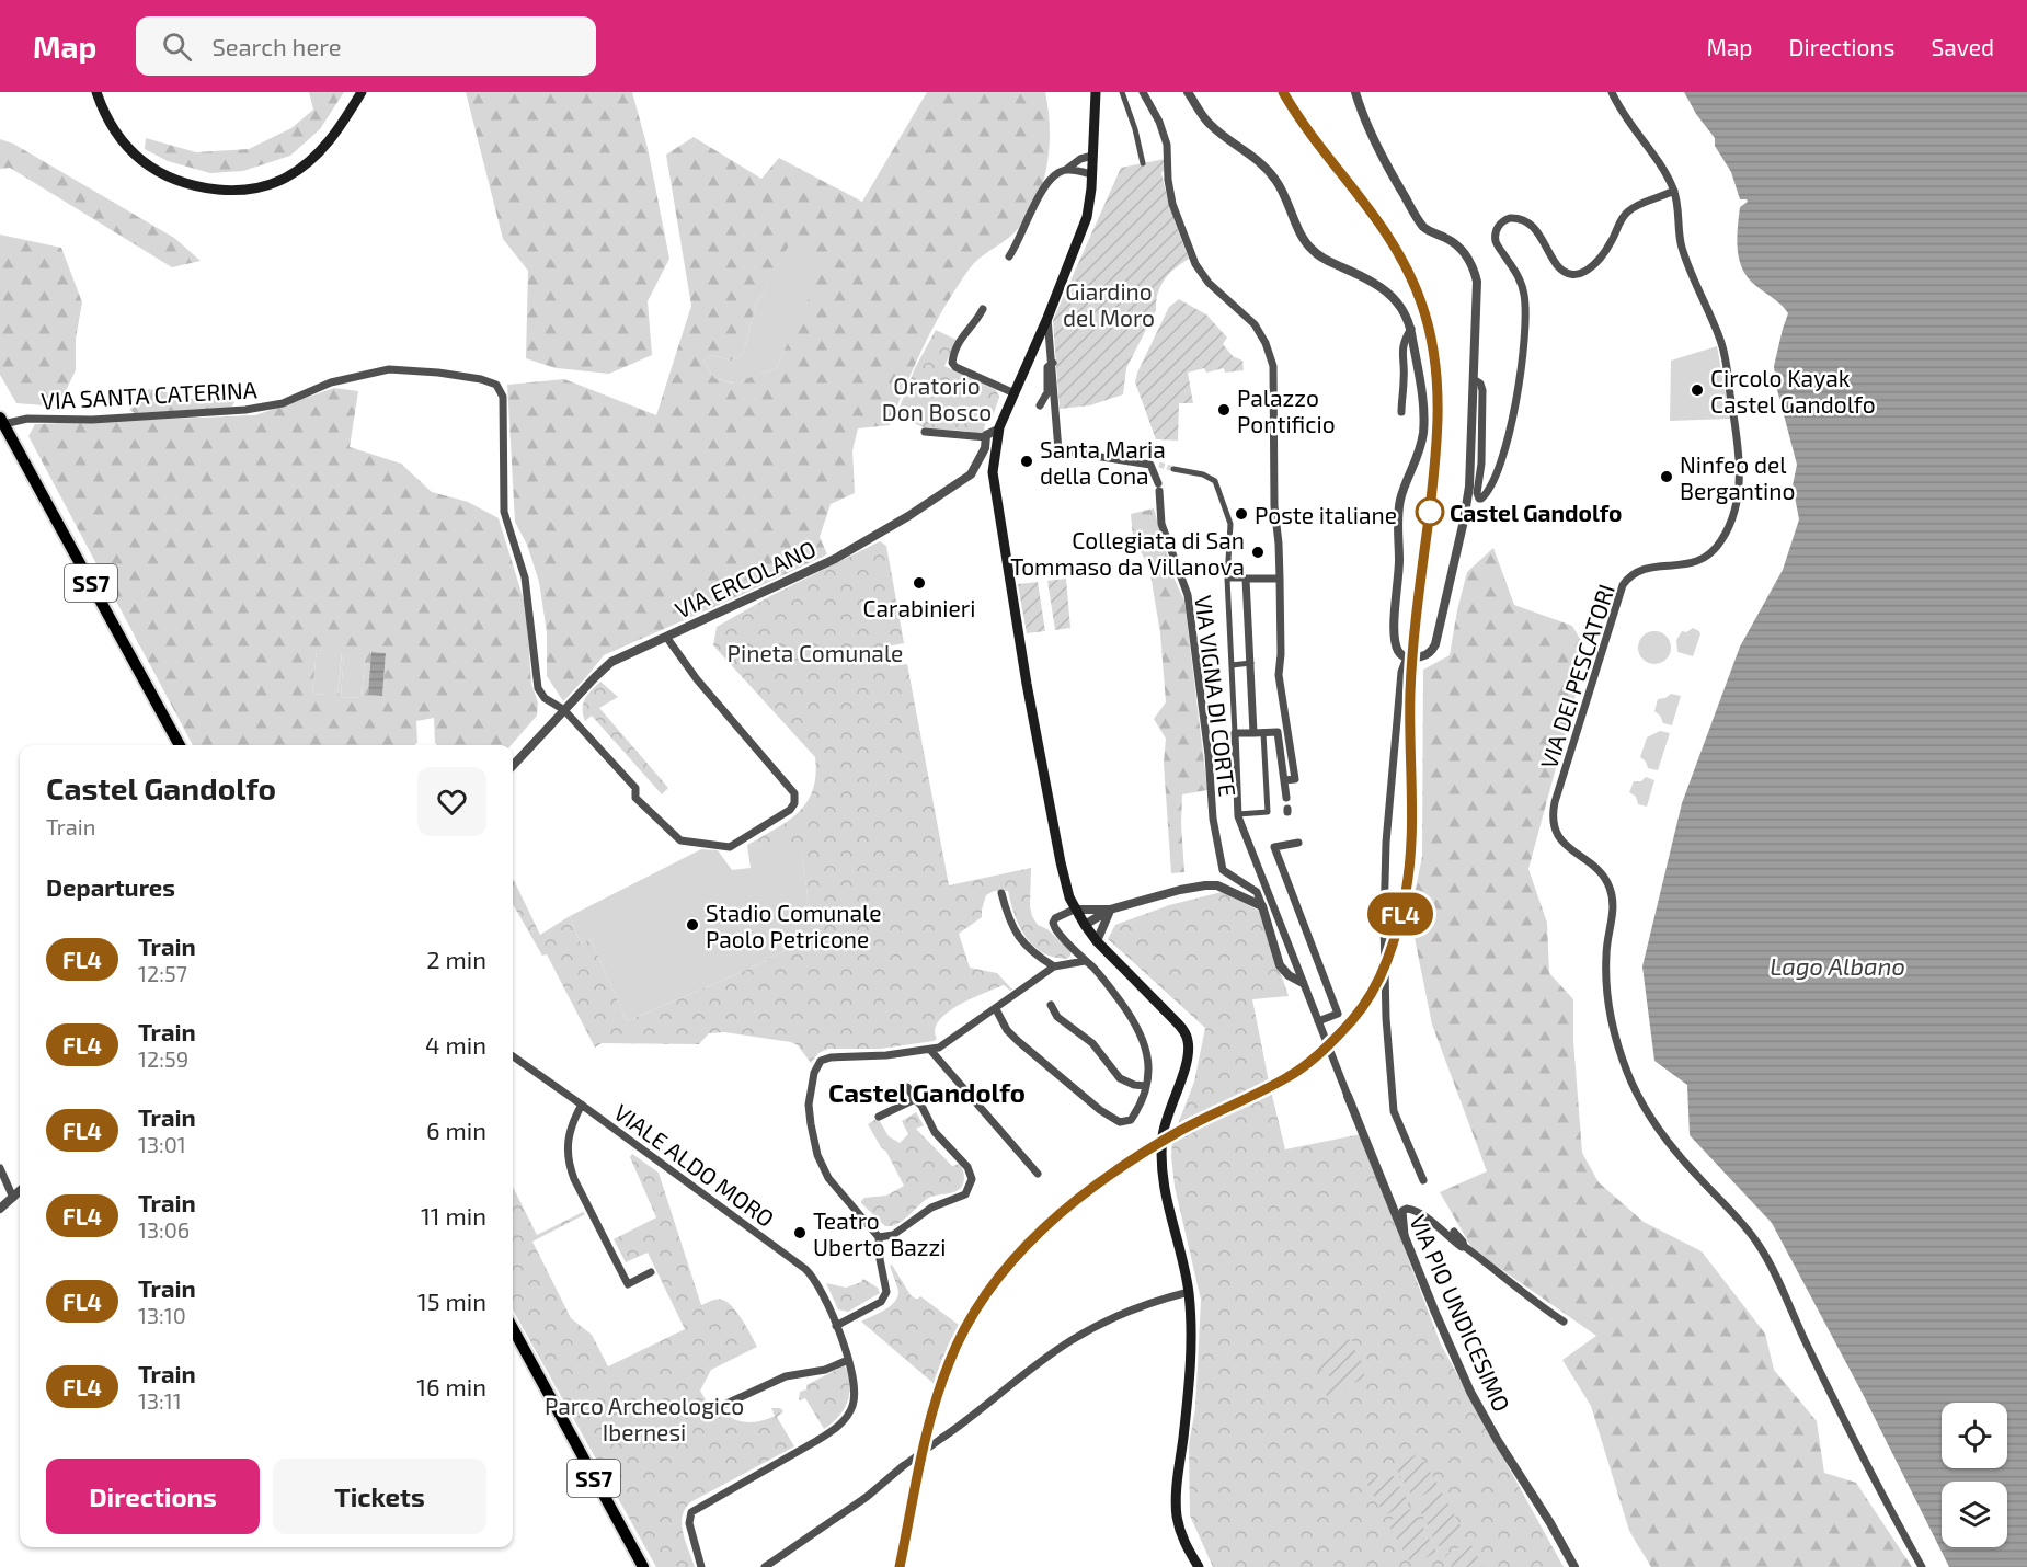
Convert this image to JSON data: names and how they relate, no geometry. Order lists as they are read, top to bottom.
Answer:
{
  "streets": {
    "main road": ["SS7"],
    "street": [
      "VIA SANTA CATERINA",
      "VIA ERCOLANO",
      "VIA DEI PESCATORI",
      "VIA VIGNA DI CORTE",
      "VIALE ALDO MORO",
      "VIA PIO UNDICESIMO"
    ]
  },
  "crossings": [
    ["VIA SANTA CATERINA", "VIA ERCOLANO"],
    ["VIA SANTA CATERINA", "SS7"]
  ],
  "districts": ["Castel Gandolfo"],
  "water": ["Lago Albano"],
  "parks": [
    "Giardino del Moro",
    "Oratorio Don Bosco",
    "Pineta Comunale",
    "Parco Archeologico Ibernesi"
  ],
  "places": [
    "Circolo Kayak Castel Gandolfo",
    "Palazzo Pontificio",
    "Santa Maria della Cona",
    "Ninfeo del Bergantino",
    "Castel Gandolfo",
    "Poste italiane",
    "Collegiata di San Tommaso da Villanova",
    "Carabinieri",
    "Stadio Comunale Paolo Petricone",
    "Teatro Uberto Bazzi"
  ],
  "page": {
    "header": "Map",
    "search": "Search here",
    "nav": ["Map", "Directions", "Saved"],
    "on_map": "FL4",
    "heading": [
      ["Castel Gandolfo", "Train"],
      "Departures"
    ],
    "list": [
      {
        "mark": "FL4",
        "name": "Train",
        "note": "12:57",
        "value": "2 min"
      },
      {
        "mark": "FL4",
        "name": "Train",
        "note": "12:59",
        "value": "4 min"
      },
      {
        "mark": "FL4",
        "name": "Train",
        "note": "13:01",
        "value": "6 min"
      },
      {
        "mark": "FL4",
        "name": "Train",
        "note": "13:06",
        "value": "11 min"
      },
      {
        "mark": "FL4",
        "name": "Train",
        "note": "13:10",
        "value": "15 min"
      },
      {
        "mark": "FL4",
        "name": "Train",
        "note": "13:11",
        "value": "16 min"
      }
    ],
    "buttons": ["Directions", "Tickets"]
  }
}
